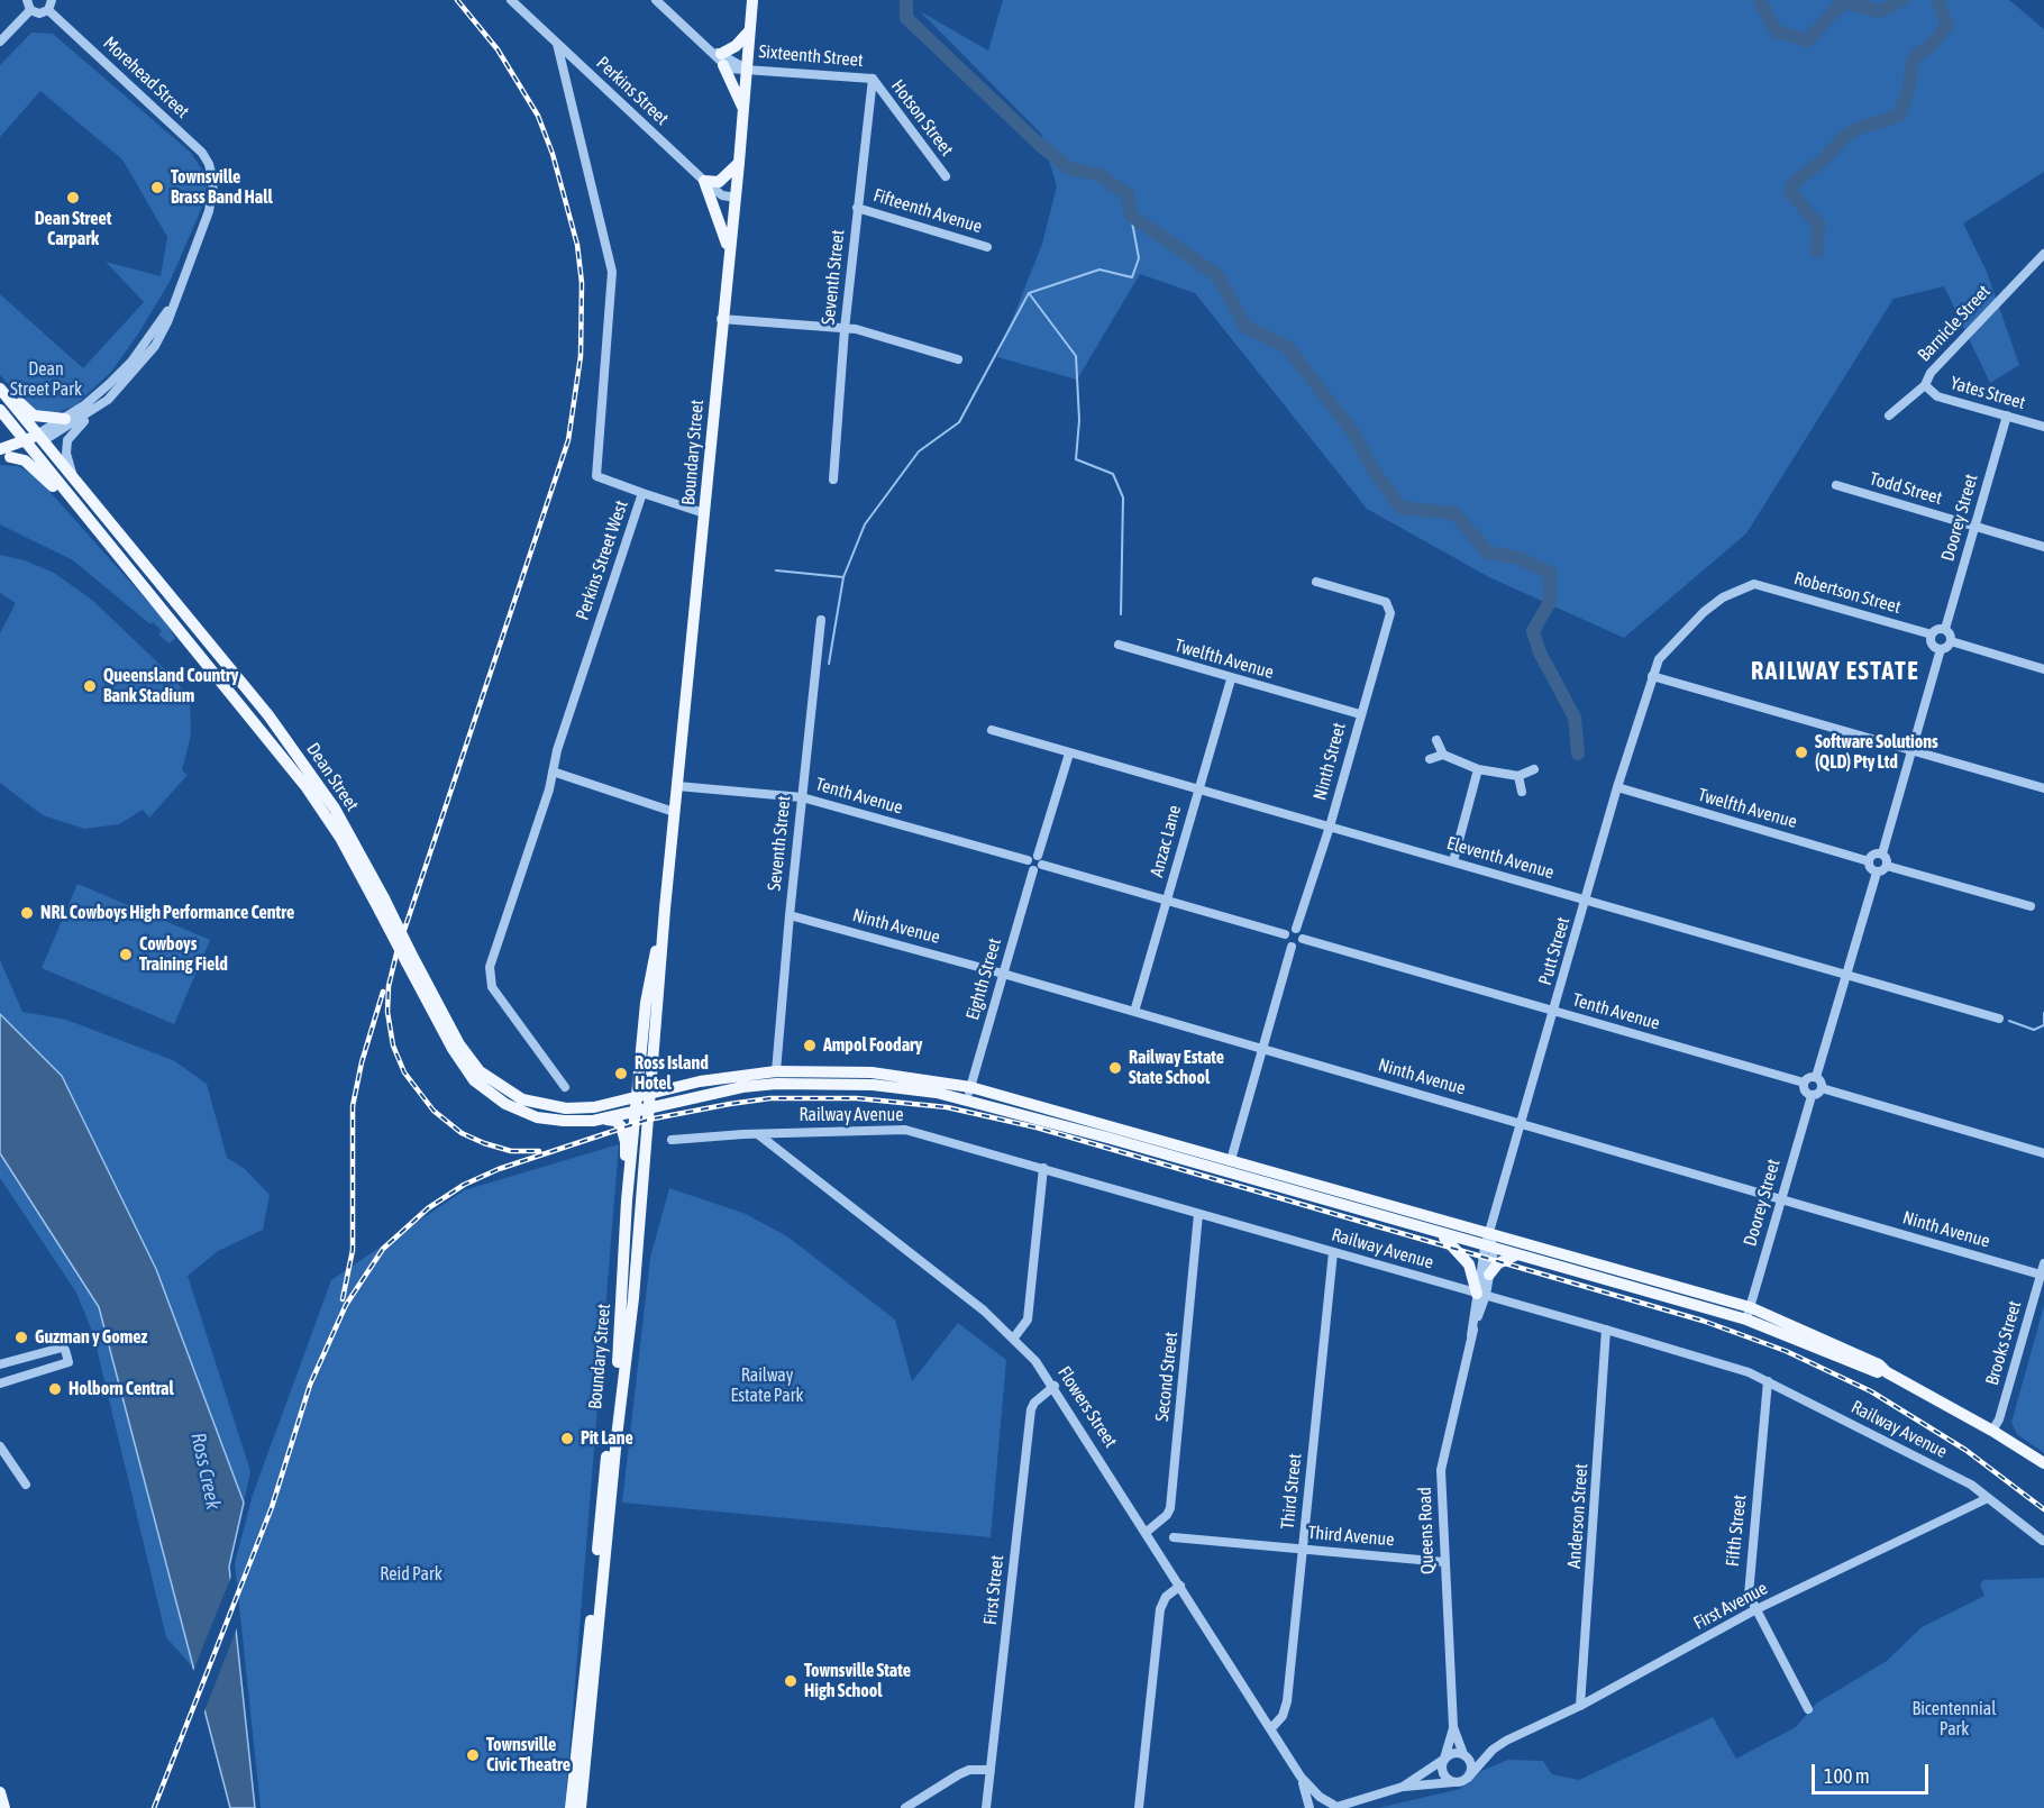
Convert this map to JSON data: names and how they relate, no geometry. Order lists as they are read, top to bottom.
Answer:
{
  "streets": {
    "main road": ["Boundary Street", "Dean Street", "Railway Avenue"],
    "street": [
      "Sixteenth Street",
      "Morehead Street",
      "Perkins Street",
      "Hotson Street",
      "Fifteenth Avenue",
      "Seventh Street",
      "Barnicle Street",
      "Yates Street",
      "Todd Street",
      "Doorey Street",
      "Perkins Street West",
      "Robertson Street",
      "Twelfth Avenue",
      "Ninth Street",
      "Tenth Avenue",
      "Anzac Lane",
      "Eleventh Avenue",
      "Ninth Avenue",
      "Putt Street",
      "Eighth Street",
      "Brooks Street",
      "Second Street",
      "Flowers Street",
      "Third Street",
      "Anderson Street",
      "Queens Road",
      "Fifth Street",
      "Third Avenue",
      "First Street",
      "First Avenue"
    ]
  },
  "crossings": [
    ["Sixteenth Street", "Hotson Street"],
    ["Sixteenth Street", "Seventh Street"],
    ["Sixteenth Street", "Boundary Street"],
    ["Perkins Street", "Boundary Street"],
    ["Perkins Street", "Perkins Street West"],
    ["Hotson Street", "Seventh Street"],
    ["Fifteenth Avenue", "Seventh Street"],
    ["Seventh Street", "Tenth Avenue"],
    ["Seventh Street", "Ninth Avenue"],
    ["Seventh Street", "Railway Avenue"],
    ["Barnicle Street", "Yates Street"],
    ["Yates Street", "Doorey Street"],
    ["Boundary Street", "Dean Street"],
    ["Boundary Street", "Tenth Avenue"],
    ["Boundary Street", "Railway Avenue"],
    ["Todd Street", "Doorey Street"],
    ["Doorey Street", "Robertson Street"],
    ["Doorey Street", "Tenth Avenue"],
    ["Doorey Street", "Ninth Avenue"],
    ["Doorey Street", "Railway Avenue"],
    ["Robertson Street", "Putt Street"],
    ["Twelfth Avenue", "Ninth Street"],
    ["Twelfth Avenue", "Anzac Lane"],
    ["Twelfth Avenue", "Putt Street"],
    ["Ninth Street", "Tenth Avenue"],
    ["Ninth Street", "Eleventh Avenue"],
    ["Dean Street", "Railway Avenue"],
    ["Tenth Avenue", "Anzac Lane"],
    ["Tenth Avenue", "Putt Street"],
    ["Tenth Avenue", "Eighth Street"],
    ["Anzac Lane", "Eleventh Avenue"],
    ["Anzac Lane", "Ninth Avenue"],
    ["Eleventh Avenue", "Putt Street"],
    ["Eleventh Avenue", "Eighth Street"],
    ["Ninth Avenue", "Putt Street"],
    ["Ninth Avenue", "Eighth Street"],
    ["Ninth Avenue", "Brooks Street"],
    ["Putt Street", "Railway Avenue"],
    ["Putt Street", "Queens Road"],
    ["Eighth Street", "Railway Avenue"],
    ["Railway Avenue", "Brooks Street"],
    ["Railway Avenue", "Second Street"],
    ["Railway Avenue", "Flowers Street"],
    ["Railway Avenue", "Third Street"],
    ["Railway Avenue", "Anderson Street"],
    ["Railway Avenue", "Queens Road"],
    ["Railway Avenue", "Fifth Street"],
    ["Railway Avenue", "First Avenue"],
    ["Second Street", "Flowers Street"],
    ["Flowers Street", "Third Street"],
    ["Flowers Street", "First Street"],
    ["Third Street", "Third Avenue"],
    ["Anderson Street", "First Avenue"],
    ["Queens Road", "Third Avenue"],
    ["Queens Road", "First Avenue"],
    ["Fifth Street", "First Avenue"]
  ],
  "districts": ["RAILWAY ESTATE"],
  "water": ["Ross Creek"],
  "parks": [
    "Dean Street Park",
    "Railway Estate Park",
    "Reid Park",
    "Bicentennial Park"
  ],
  "places": [
    "Townsville Brass Band Hall",
    "Dean Street Carpark",
    "Queensland Country Bank Stadium",
    "Software Solutions (QLD) Pty Ltd",
    "NRL Cowboys High Performance Centre",
    "Cowboys Training Field",
    "Ampol Foodary",
    "Railway Estate State School",
    "Ross Island Hotel",
    "Guzman y Gomez",
    "Holborn Central",
    "Pit Lane",
    "Townsville State High School",
    "Townsville Civic Theatre"
  ],
  "scale_bar": "100 m"
}
